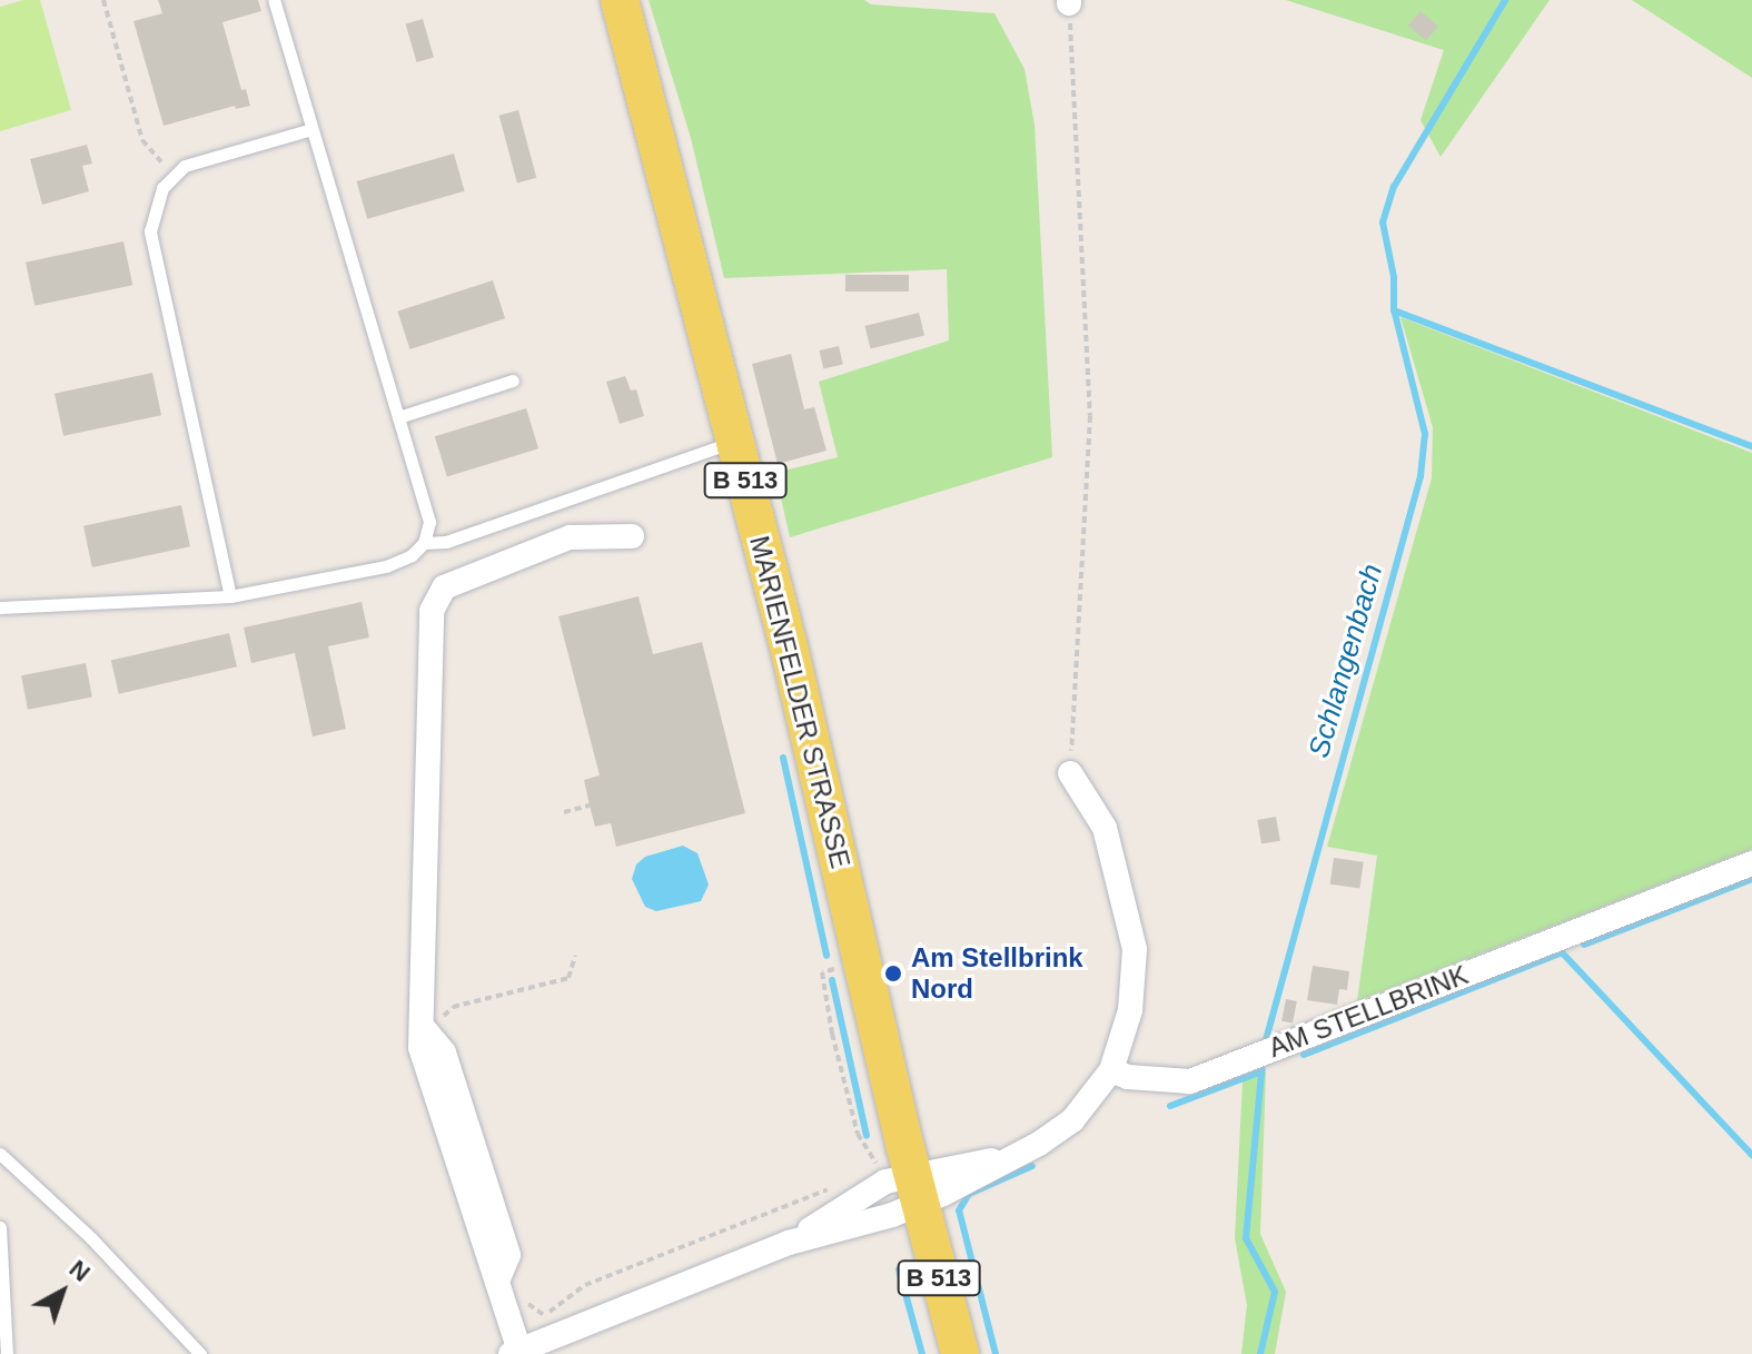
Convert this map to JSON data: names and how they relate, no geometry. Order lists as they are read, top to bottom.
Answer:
{
  "streets": {
    "main road": ["B 513", "MARIENFELDER STRASSE"],
    "street": ["AM STELLBRINK"]
  },
  "water": ["Schlangenbach"],
  "places": ["Am Stellbrink Nord"],
  "north": "top right"
}
